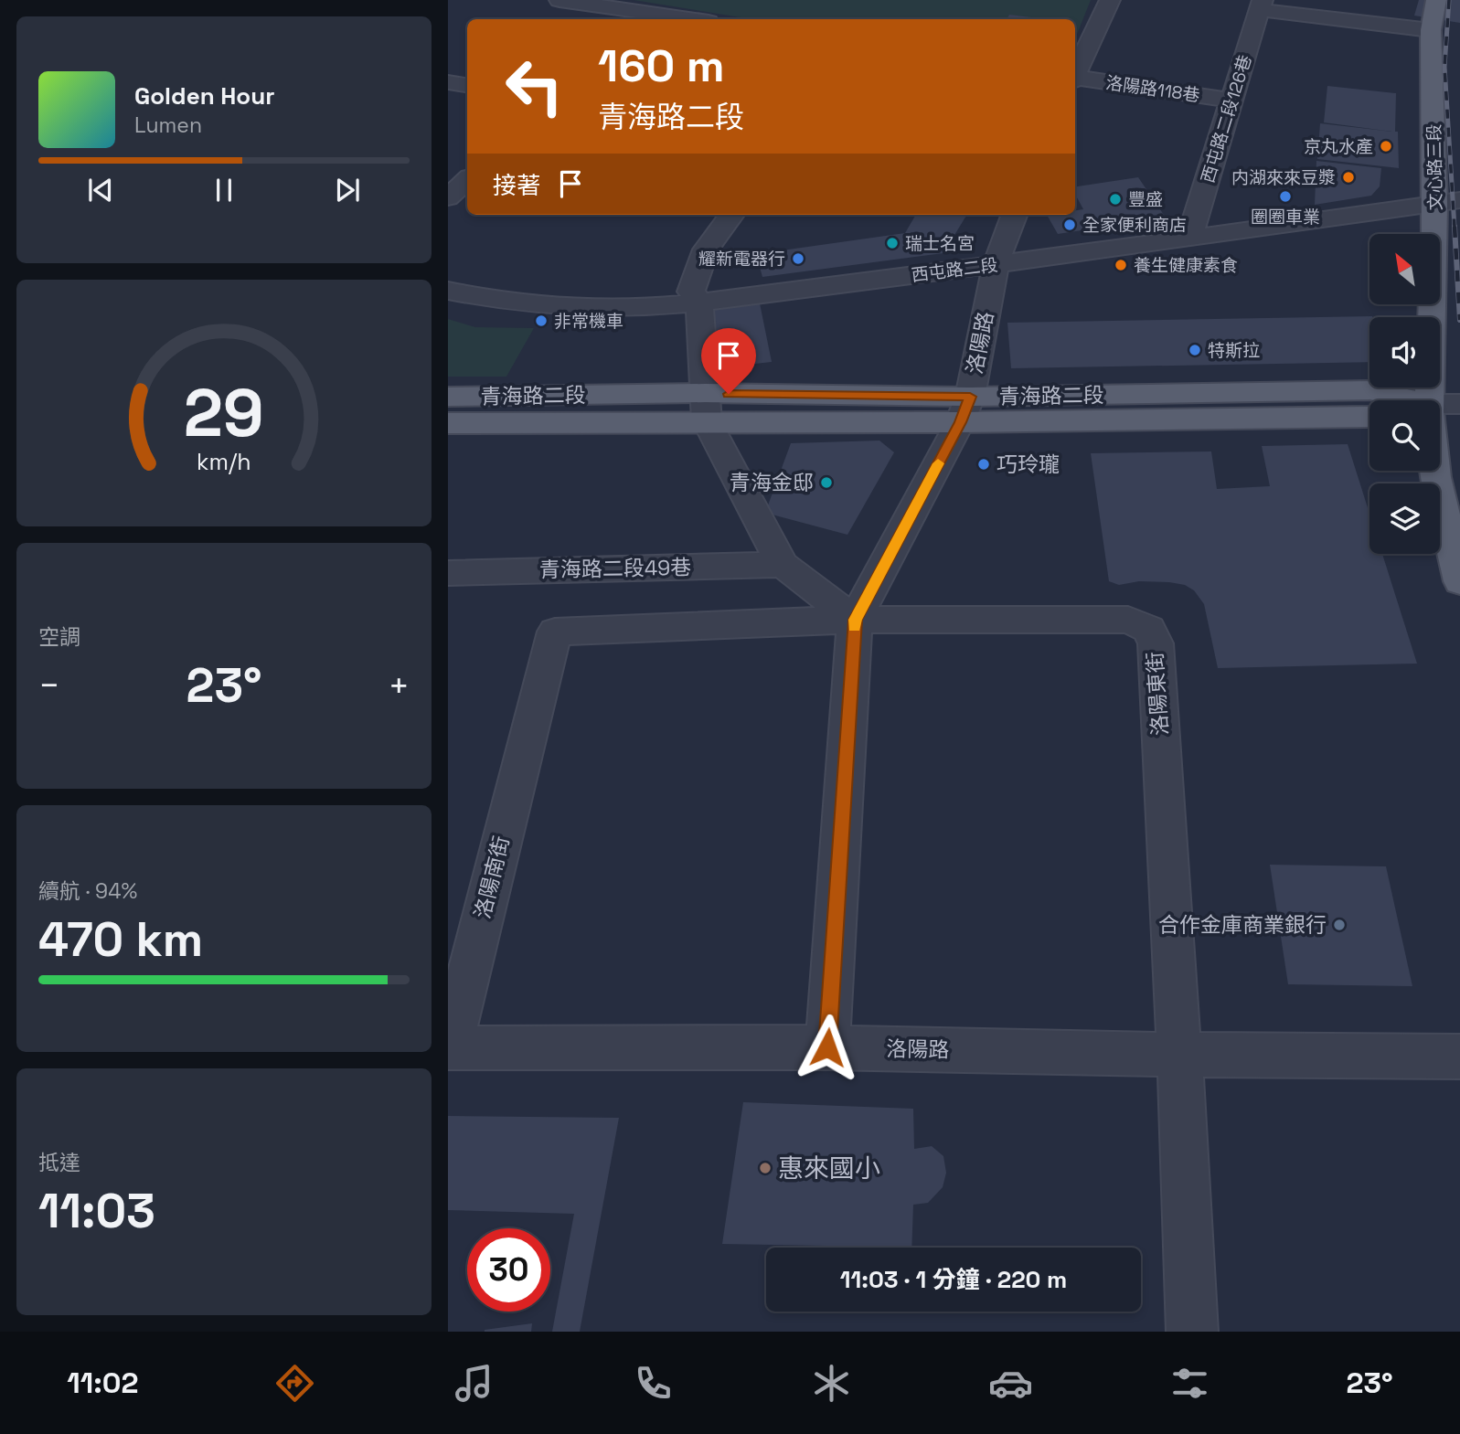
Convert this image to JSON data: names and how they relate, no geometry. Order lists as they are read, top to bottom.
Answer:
{
  "streets": {
    "main road": ["文心路三段", "青海路二段"],
    "street": [
      "洛陽路118巷",
      "西屯路二段126巷",
      "西屯路二段",
      "洛陽路",
      "青海路二段49巷",
      "洛陽東街",
      "洛陽南街"
    ]
  },
  "crossings": [
    ["洛陽路118巷", "西屯路二段126巷"],
    ["西屯路二段126巷", "西屯路二段"],
    ["文心路三段", "西屯路二段"],
    ["西屯路二段", "洛陽路"],
    ["洛陽路", "青海路二段"],
    ["洛陽路", "洛陽東街"],
    ["洛陽路", "洛陽南街"],
    ["洛陽東街", "洛陽南街"]
  ],
  "places": [
    "京丸水產",
    "内湖來來豆漿",
    "圈圈車業",
    "豐盛",
    "全家便利商店",
    "瑞士名宮",
    "耀新電器行",
    "養生健康素食",
    "非常機車",
    "特斯拉",
    "巧玲瓏",
    "青海金邸",
    "合作金庫商業銀行",
    "惠來國小"
  ],
  "north": "top left",
  "page": {
    "turn": ["160 m", "青海路二段"],
    "song": ["Golden Hour", "Lumen"],
    "then": "接著",
    "tile": [
      "空調",
      ["續航 · 94%", "470 km"],
      ["抵達", "11:03"]
    ],
    "heat": ["−", "23°", "+"],
    "limit": "30",
    "trip": "11:03 · 1 分鐘 · 220 m",
    "tabs": ["11:02", "23°"],
    "gauge": ["29", "km/h"]
  }
}
